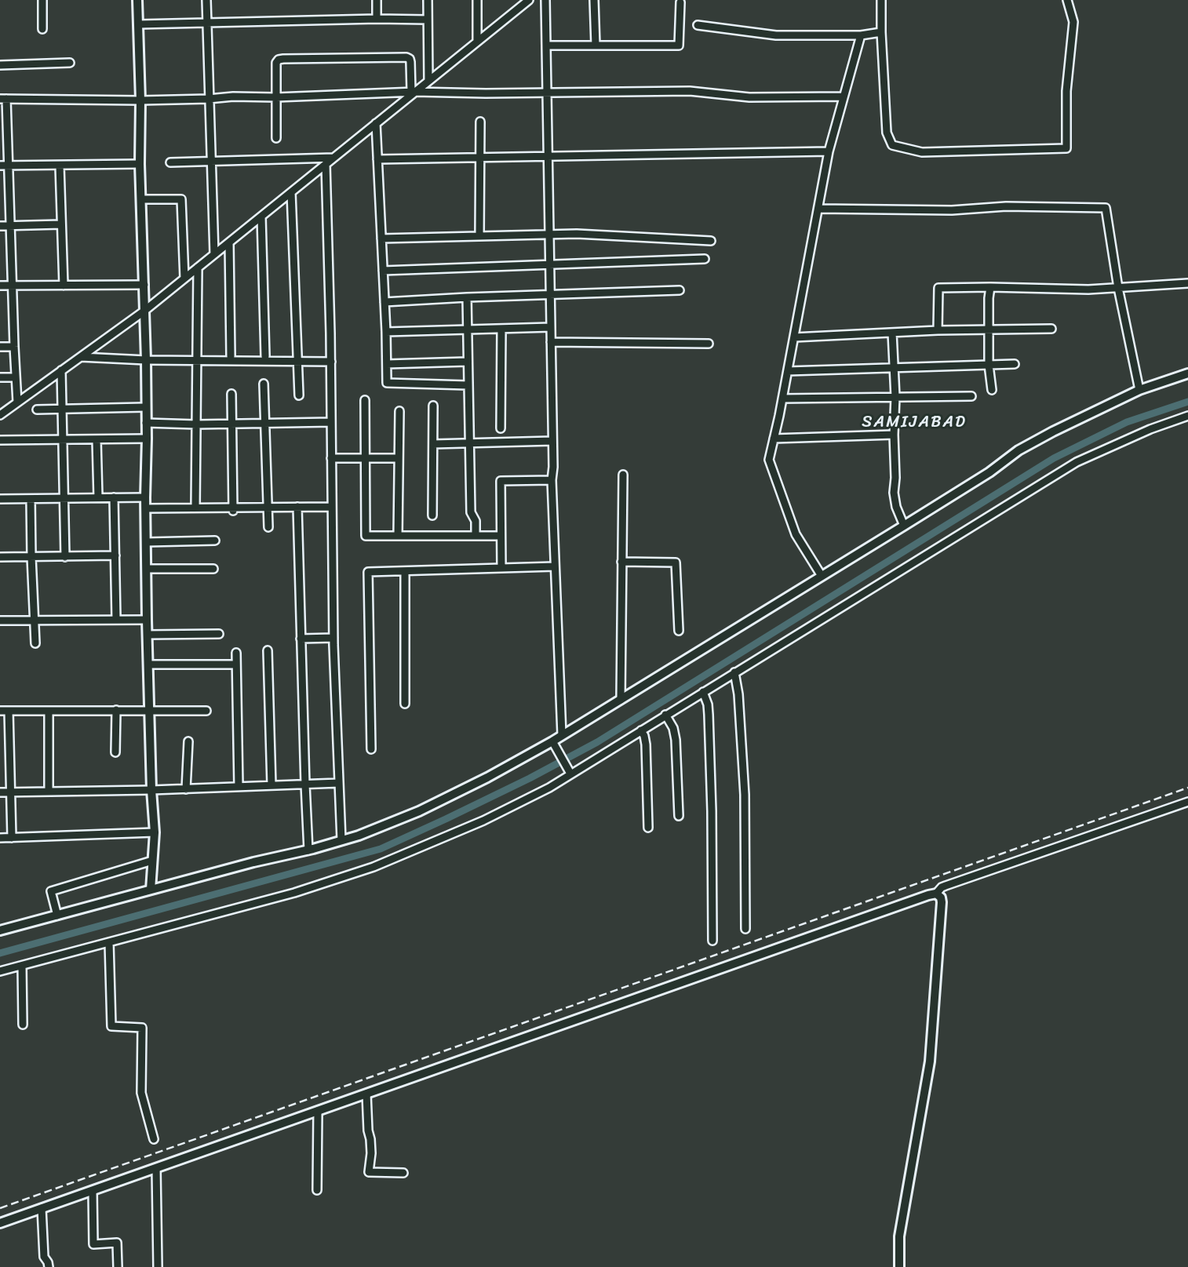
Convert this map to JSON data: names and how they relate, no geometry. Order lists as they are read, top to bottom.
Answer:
{
  "districts": ["SAMIJABAD"]
}
